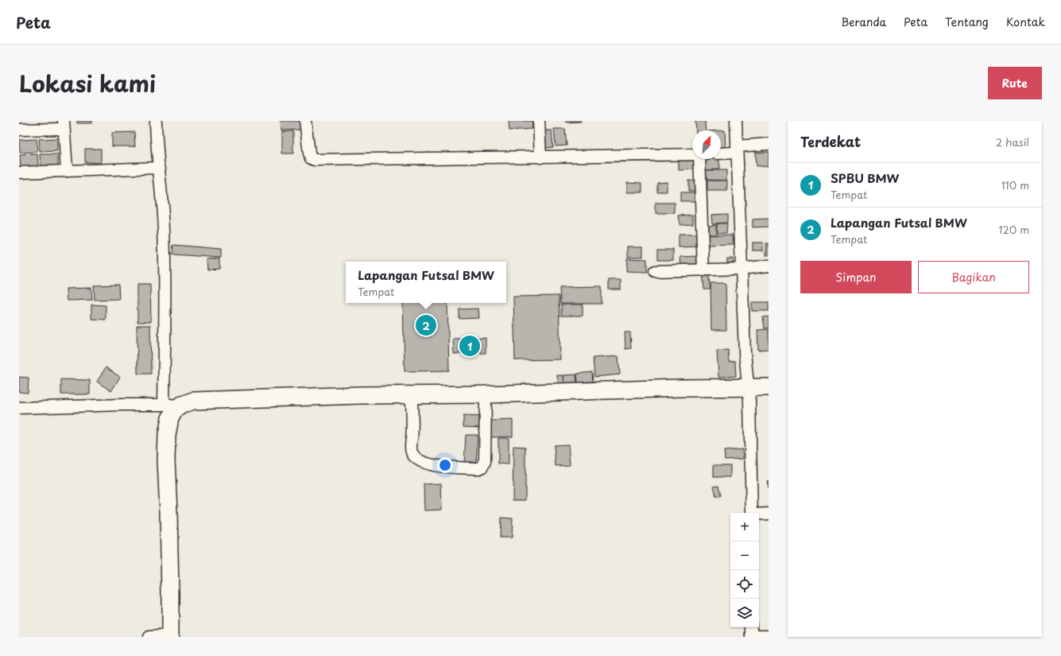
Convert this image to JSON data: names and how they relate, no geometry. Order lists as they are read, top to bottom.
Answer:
{
  "north": "top right",
  "page": {
    "header": "Peta",
    "nav": [
      "Beranda",
      "Peta",
      "Tentang",
      "Kontak"
    ],
    "title": "Lokasi kami",
    "buttons": [
      "Rute",
      ["Simpan", "Bagikan"]
    ],
    "heading": ["Terdekat", "2 hasil"],
    "list": [
      {
        "mark": "1",
        "name": "SPBU BMW",
        "note": "Tempat",
        "value": "110 m"
      },
      {
        "mark": "2",
        "name": "Lapangan Futsal BMW",
        "note": "Tempat",
        "value": "120 m"
      }
    ],
    "popup": ["Lapangan Futsal BMW", "Tempat"],
    "pins": ["2", "1"],
    "map_buttons": ["+", "−"]
  }
}
